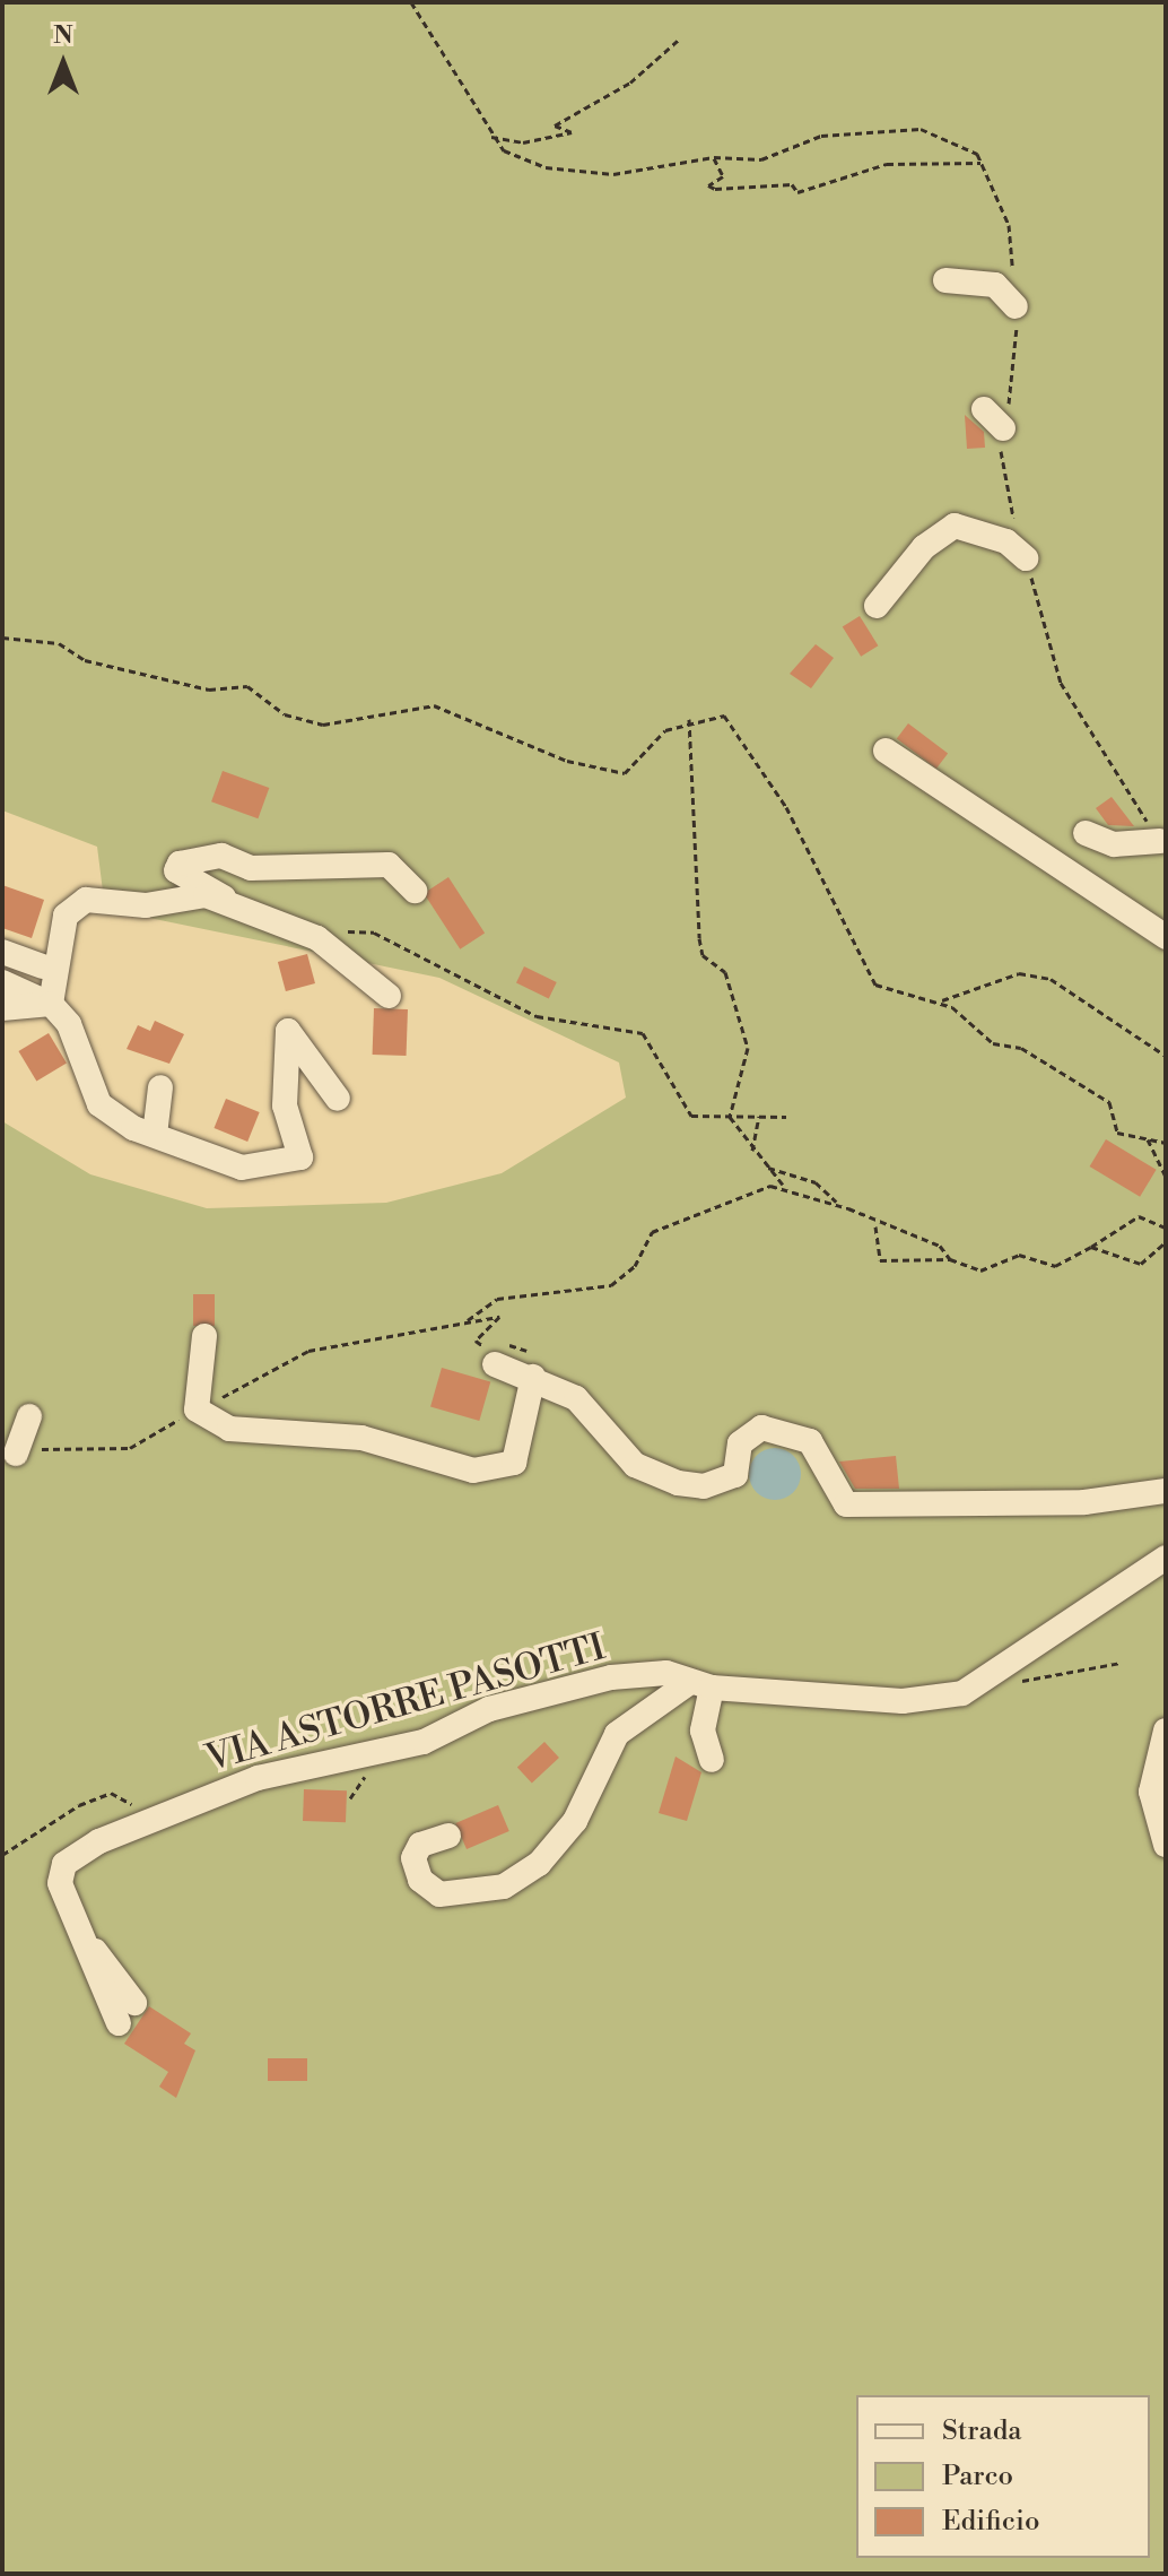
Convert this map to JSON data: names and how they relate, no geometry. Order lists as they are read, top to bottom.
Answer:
{
  "streets": {
    "street": ["VIA ASTORRE PASOTTI"]
  },
  "legend": ["Strada", "Parco", "Edificio"],
  "north": "top"
}
